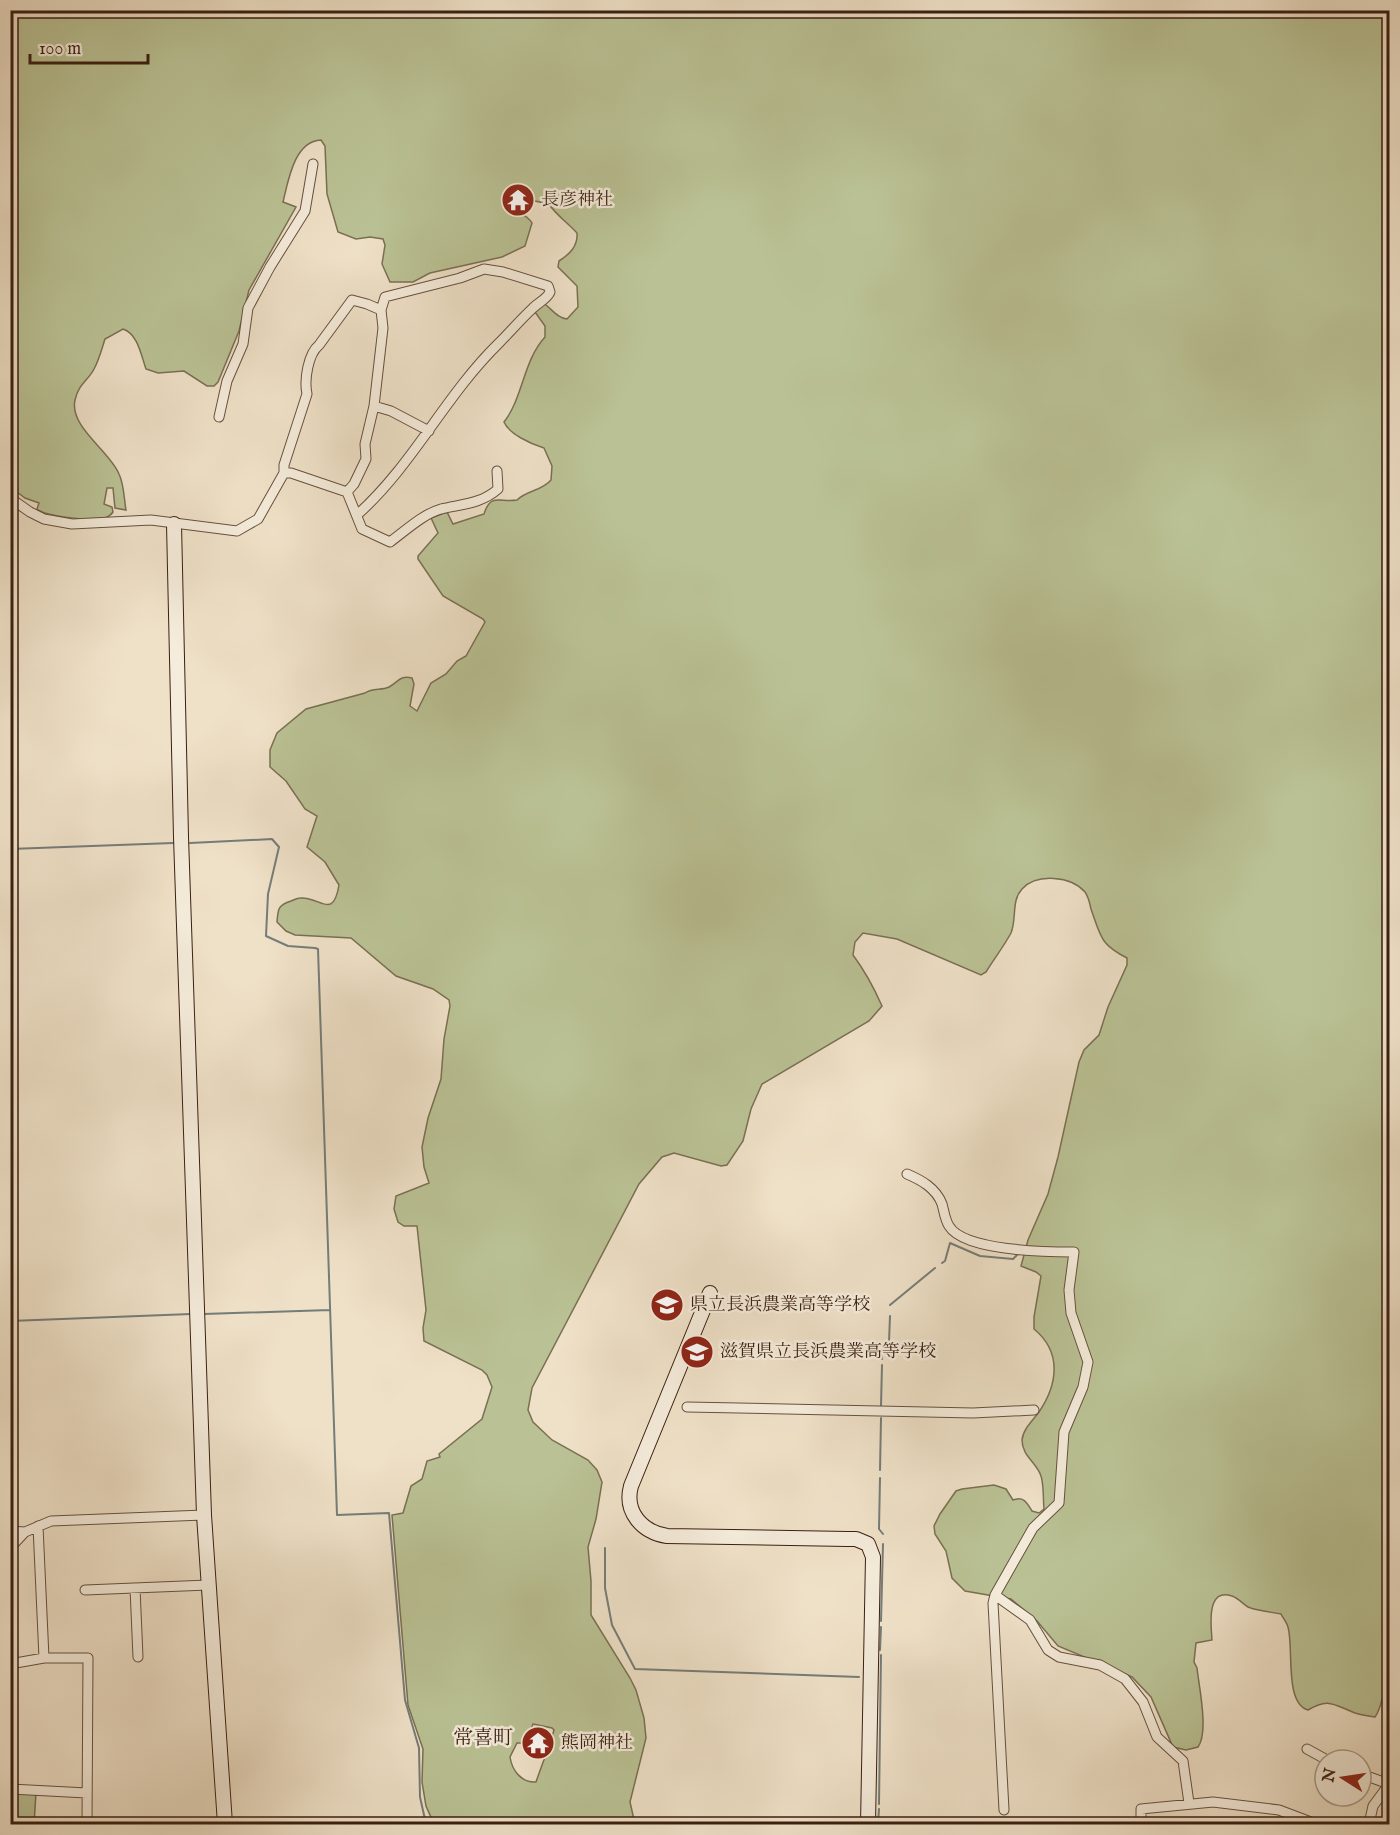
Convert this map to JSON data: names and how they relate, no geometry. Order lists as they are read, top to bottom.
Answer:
{
  "districts": ["常喜町"],
  "places": {
    "temple": ["長彦神社", "熊岡神社"],
    "school or university": ["県立長浜農業高等学校", "滋賀県立長浜農業高等学校"]
  },
  "scale_bar": "100 m",
  "north": "left"
}
